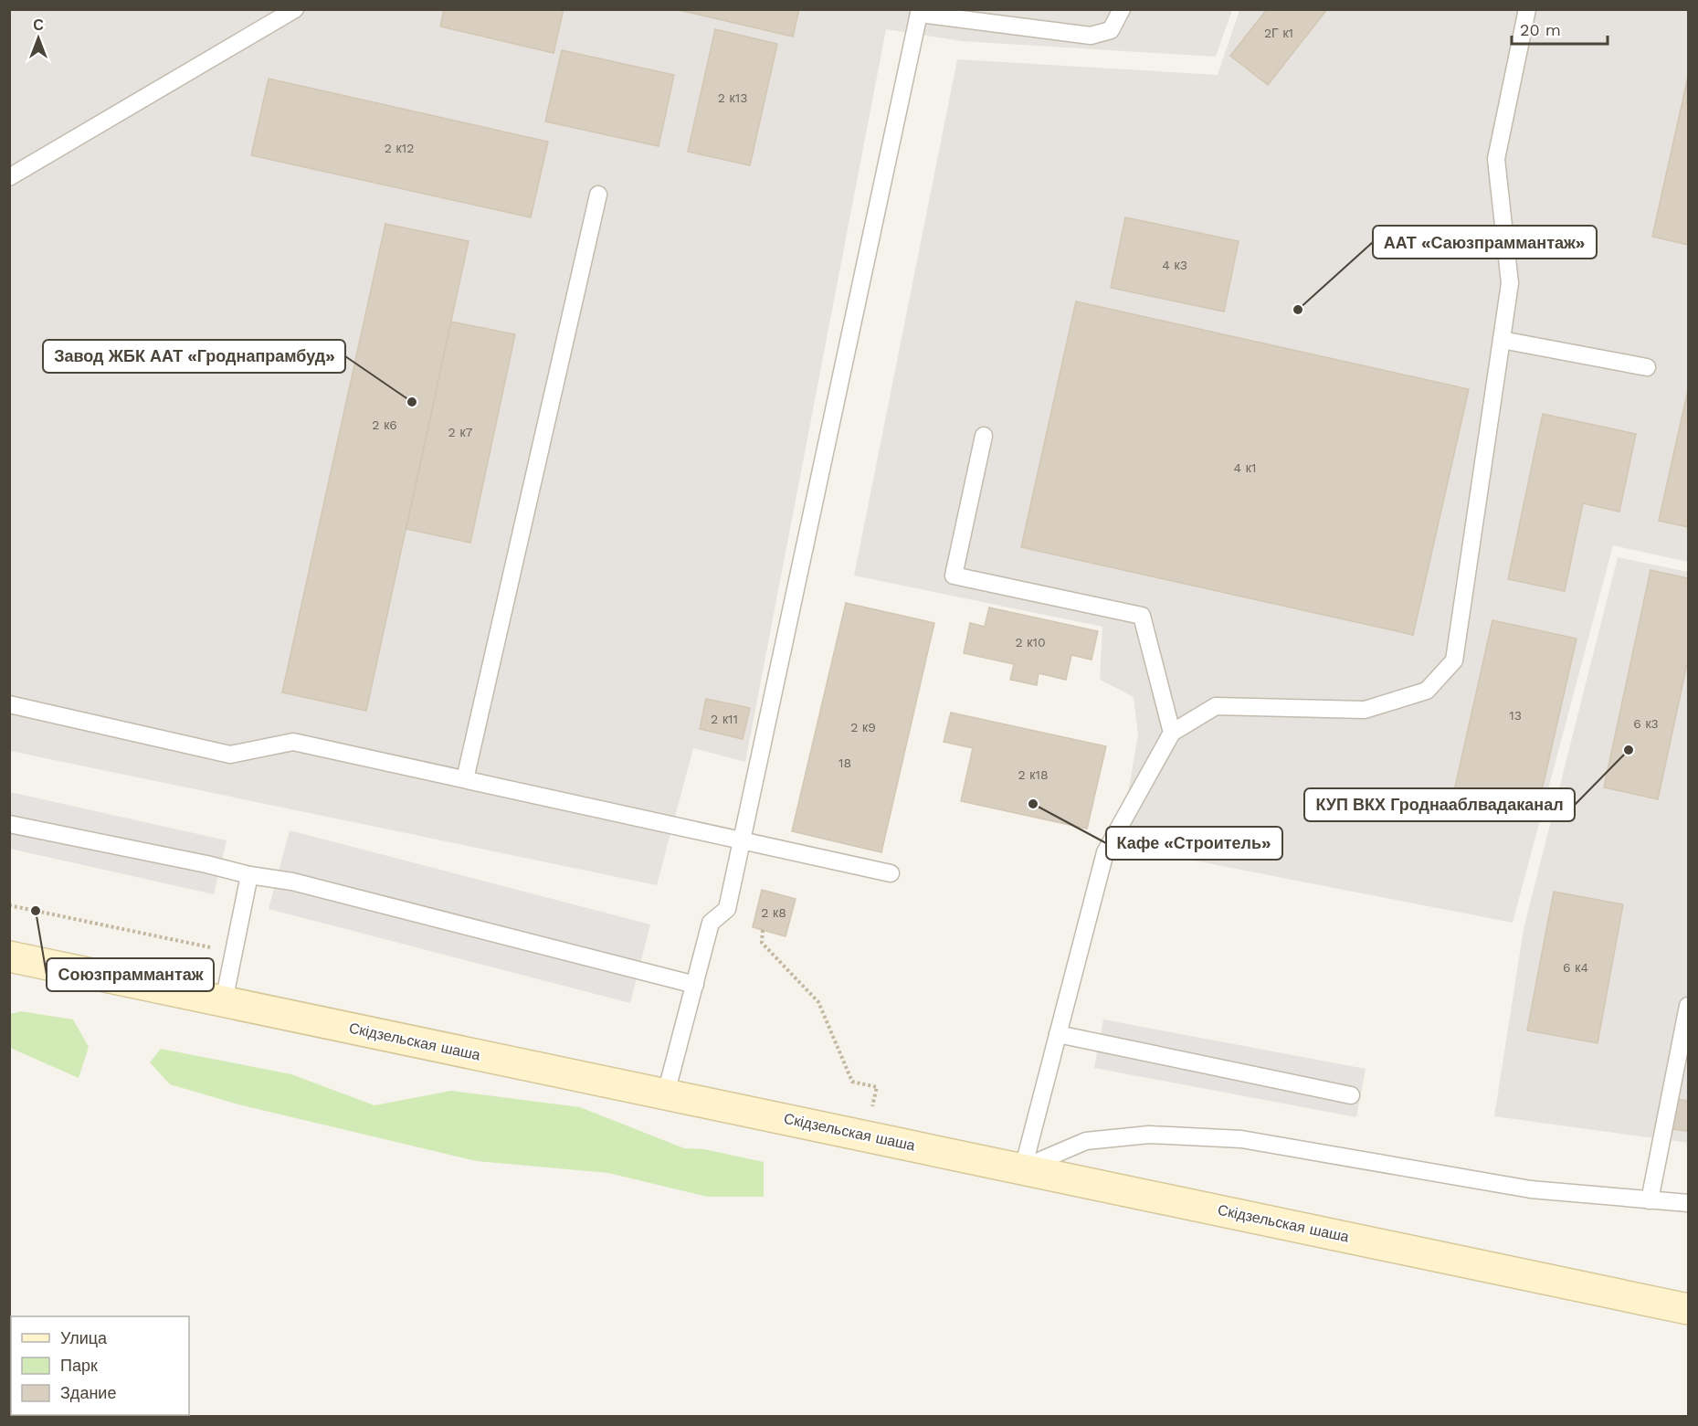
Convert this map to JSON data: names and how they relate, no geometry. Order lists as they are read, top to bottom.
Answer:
{
  "streets": {
    "street": ["Скідзельская шаша"]
  },
  "places": [
    "ААТ «Саюзпраммантаж»",
    "Завод ЖБК ААТ «Гроднапрамбуд»",
    "КУП ВКХ Гроднааблвадаканал",
    "Кафе «Строитель»",
    "Союзпраммантаж"
  ],
  "house_numbers": [
    "2Г к1",
    "2 к13",
    "2 к12",
    "4 к3",
    "2 к6",
    "2 к7",
    "4 к1",
    "2 к10",
    "13",
    "2 к11",
    "6 к3",
    "2 к9",
    "18",
    "2 к18",
    "2 к8",
    "6 к4"
  ],
  "legend": ["Улица", "Парк", "Здание"],
  "scale_bar": "20 m",
  "north": "top"
}
